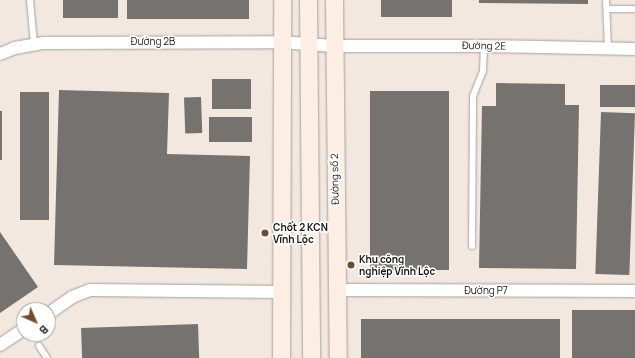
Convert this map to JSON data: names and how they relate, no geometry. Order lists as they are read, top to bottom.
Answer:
{
  "streets": {
    "main road": ["Đường số 2"],
    "street": ["Đường 2B", "Đường 2E", "Đường P7"]
  },
  "crossings": [
    ["Đường 2B", "Đường 2E"],
    ["Đường 2E", "Đường số 2"],
    ["Đường số 2", "Đường P7"]
  ],
  "places": ["Chốt 2 KCN Vĩnh Lộc", "Khu công nghiệp Vĩnh Lộc"],
  "north": "bottom right"
}
